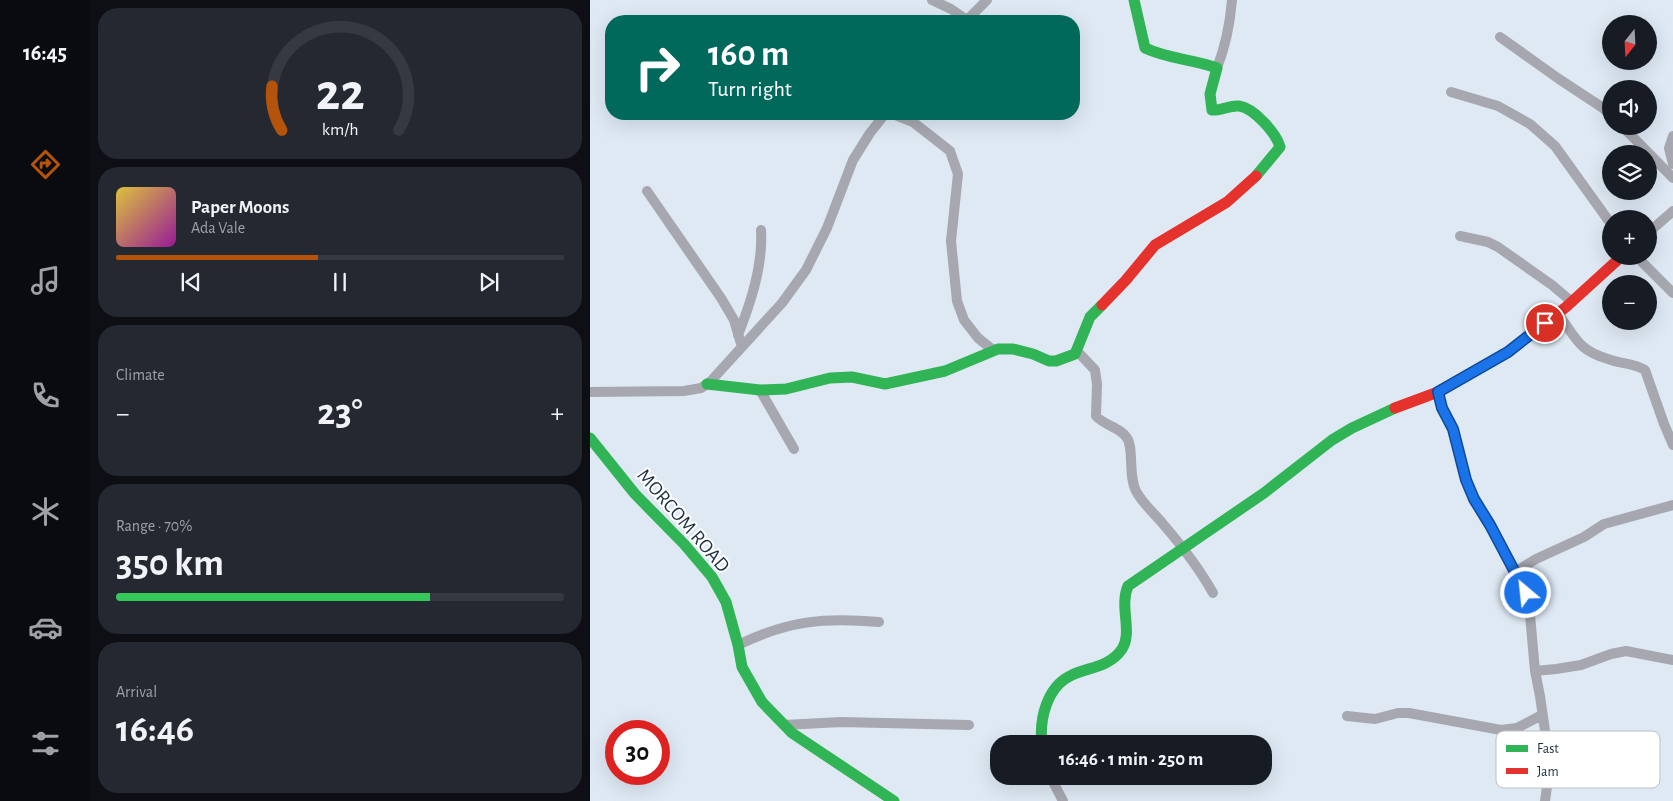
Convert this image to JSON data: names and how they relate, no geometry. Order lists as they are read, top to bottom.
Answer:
{
  "streets": {
    "street": ["MORCOM ROAD"]
  },
  "legend": ["Fast", "Jam"],
  "north": "bottom",
  "page": {
    "tabs": "16:45",
    "map_buttons": ["+", "−"],
    "turn": ["160 m", "Turn right"],
    "song": ["Paper Moons", "Ada Vale"],
    "tile": [
      "Climate",
      ["Range · 70%", "350 km"],
      ["Arrival", "16:46"]
    ],
    "heat": ["−", "23°", "+"],
    "limit": "30",
    "trip": "16:46 · 1 min · 250 m",
    "gauge": ["22", "km/h"]
  }
}
